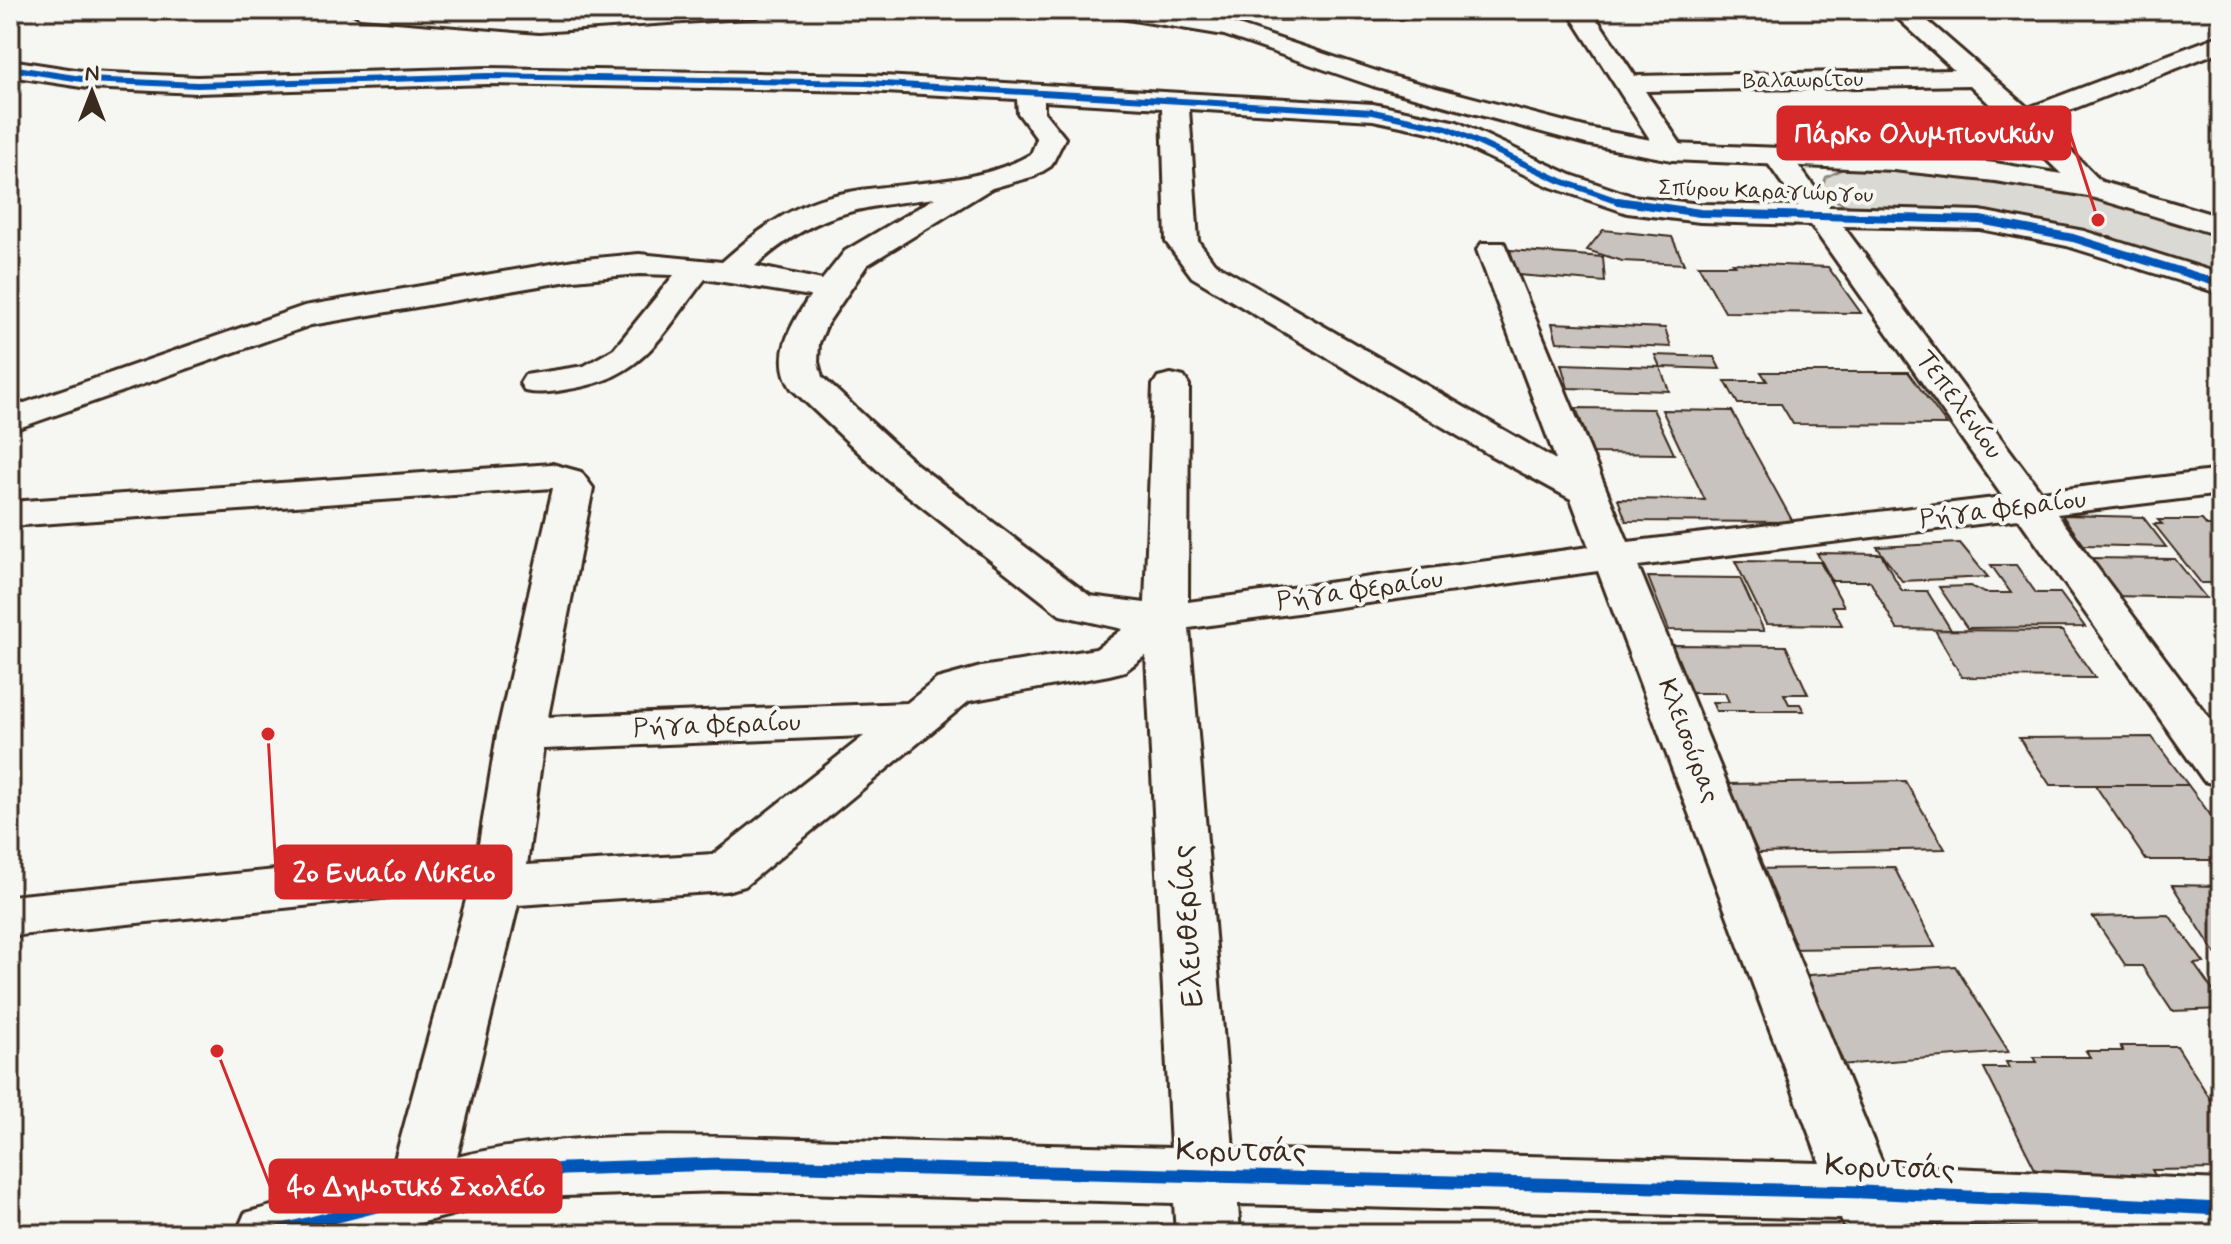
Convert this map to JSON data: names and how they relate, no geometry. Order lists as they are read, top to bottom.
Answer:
{
  "streets": {
    "street": [
      "Βαλαωρίτου",
      "Σπύρου Καραγιώργου",
      "Τεπελενίου",
      "Ρήγα Φεραίου",
      "Κλεισούρας",
      "Ελευθερίας",
      "Κορυτσάς"
    ]
  },
  "crossings": [
    ["Σπύρου Καραγιώργου", "Τεπελενίου"],
    ["Τεπελενίου", "Ρήγα Φεραίου"],
    ["Ρήγα Φεραίου", "Κλεισούρας"],
    ["Ρήγα Φεραίου", "Ελευθερίας"],
    ["Κλεισούρας", "Κορυτσάς"],
    ["Ελευθερίας", "Κορυτσάς"]
  ],
  "places": ["Πάρκο Ολυμπιονικών", "2ο Ενιαίο Λύκειο", "4ο Δημοτικό Σχολείο"],
  "north": "top"
}
